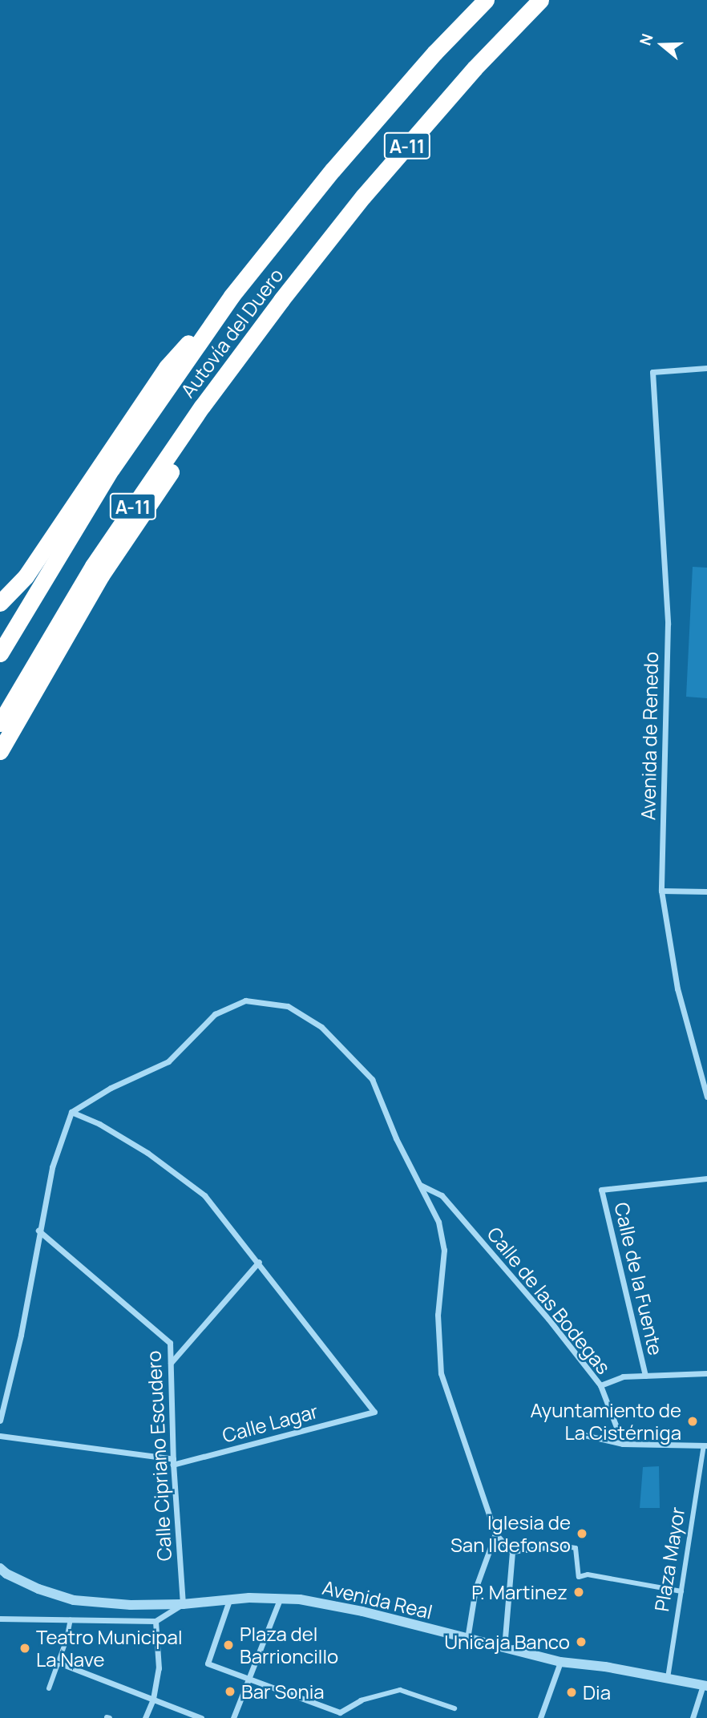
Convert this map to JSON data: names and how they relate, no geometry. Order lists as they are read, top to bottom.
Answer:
{
  "streets": {
    "highway": ["A-11", "Autovía del Duero"],
    "street": [
      "Avenida de Renedo",
      "Calle de la Fuente",
      "Calle de las Bodegas",
      "Calle Lagar",
      "Calle Cipriano Escudero",
      "Plaza Mayor",
      "Avenida Real"
    ]
  },
  "crossings": [
    ["Calle Lagar", "Calle Cipriano Escudero"],
    ["Calle Cipriano Escudero", "Avenida Real"]
  ],
  "places": [
    "Ayuntamiento de La Cistérniga",
    "Iglesia de San Ildefonso",
    "P. Martinez",
    "Unicaja Banco",
    "Plaza del Barrioncillo",
    "Teatro Municipal La Nave",
    "Bar Sonia",
    "Dia"
  ],
  "north": "left"
}
